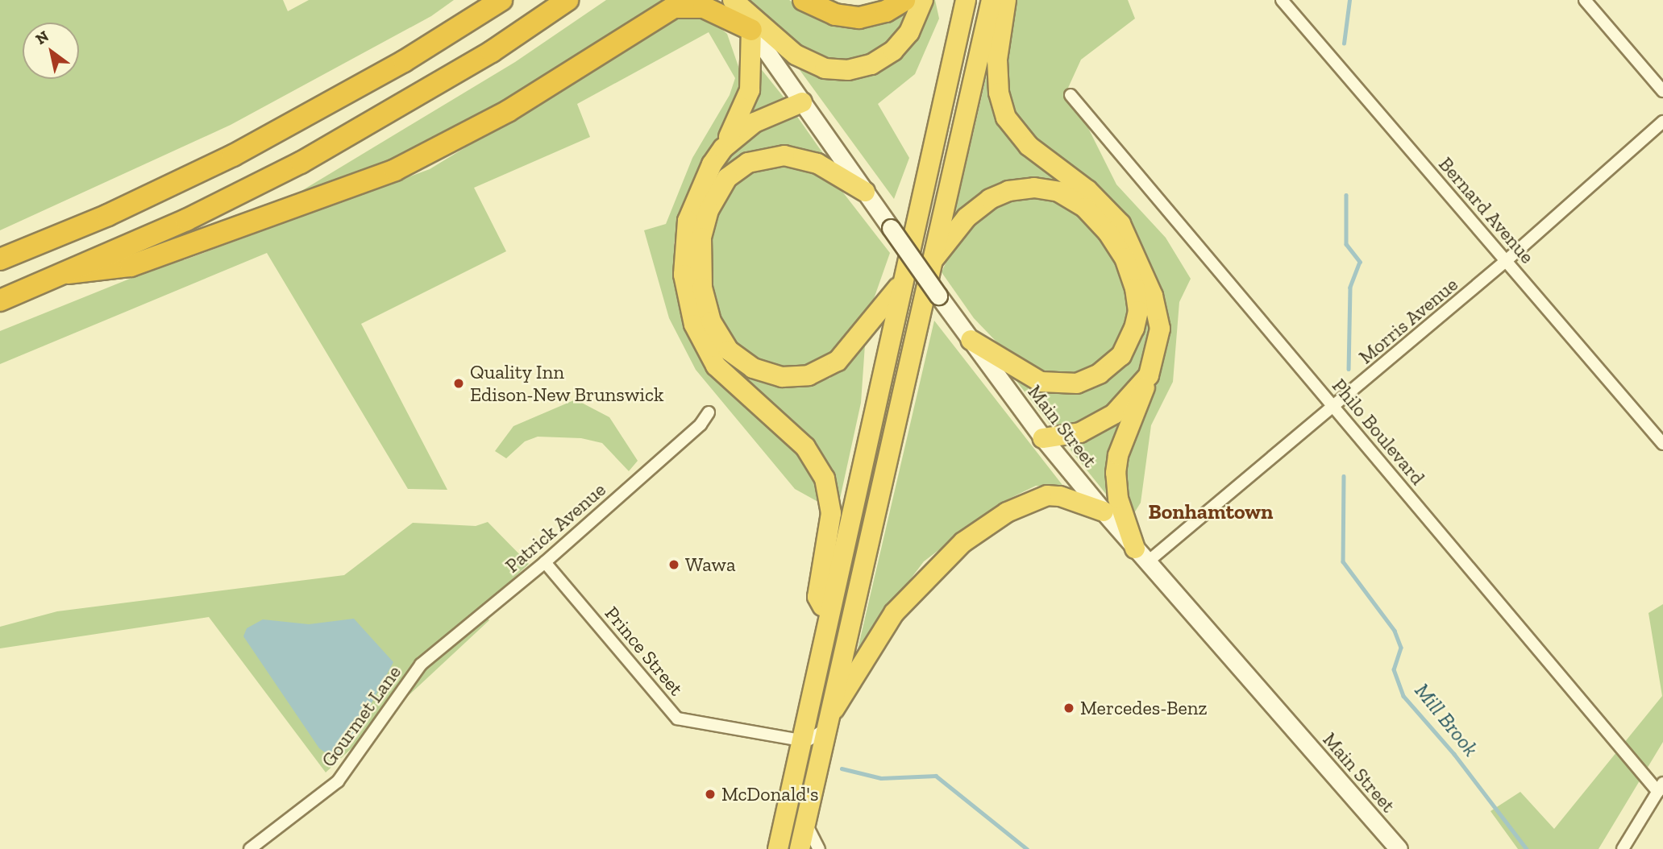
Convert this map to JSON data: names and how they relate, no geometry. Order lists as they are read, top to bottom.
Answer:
{
  "streets": {
    "main road": ["Main Street"],
    "street": [
      "Bernard Avenue",
      "Morris Avenue",
      "Philo Boulevard",
      "Patrick Avenue",
      "Prince Street",
      "Gourmet Lane"
    ]
  },
  "crossings": [
    ["Bernard Avenue", "Morris Avenue"],
    ["Morris Avenue", "Main Street"],
    ["Morris Avenue", "Philo Boulevard"],
    ["Patrick Avenue", "Prince Street"],
    ["Patrick Avenue", "Gourmet Lane"]
  ],
  "districts": ["Bonhamtown"],
  "water": ["Mill Brook"],
  "places": [
    "Quality Inn Edison-New Brunswick",
    "Wawa",
    "Mercedes-Benz",
    "McDonald's"
  ],
  "north": "top left"
}
